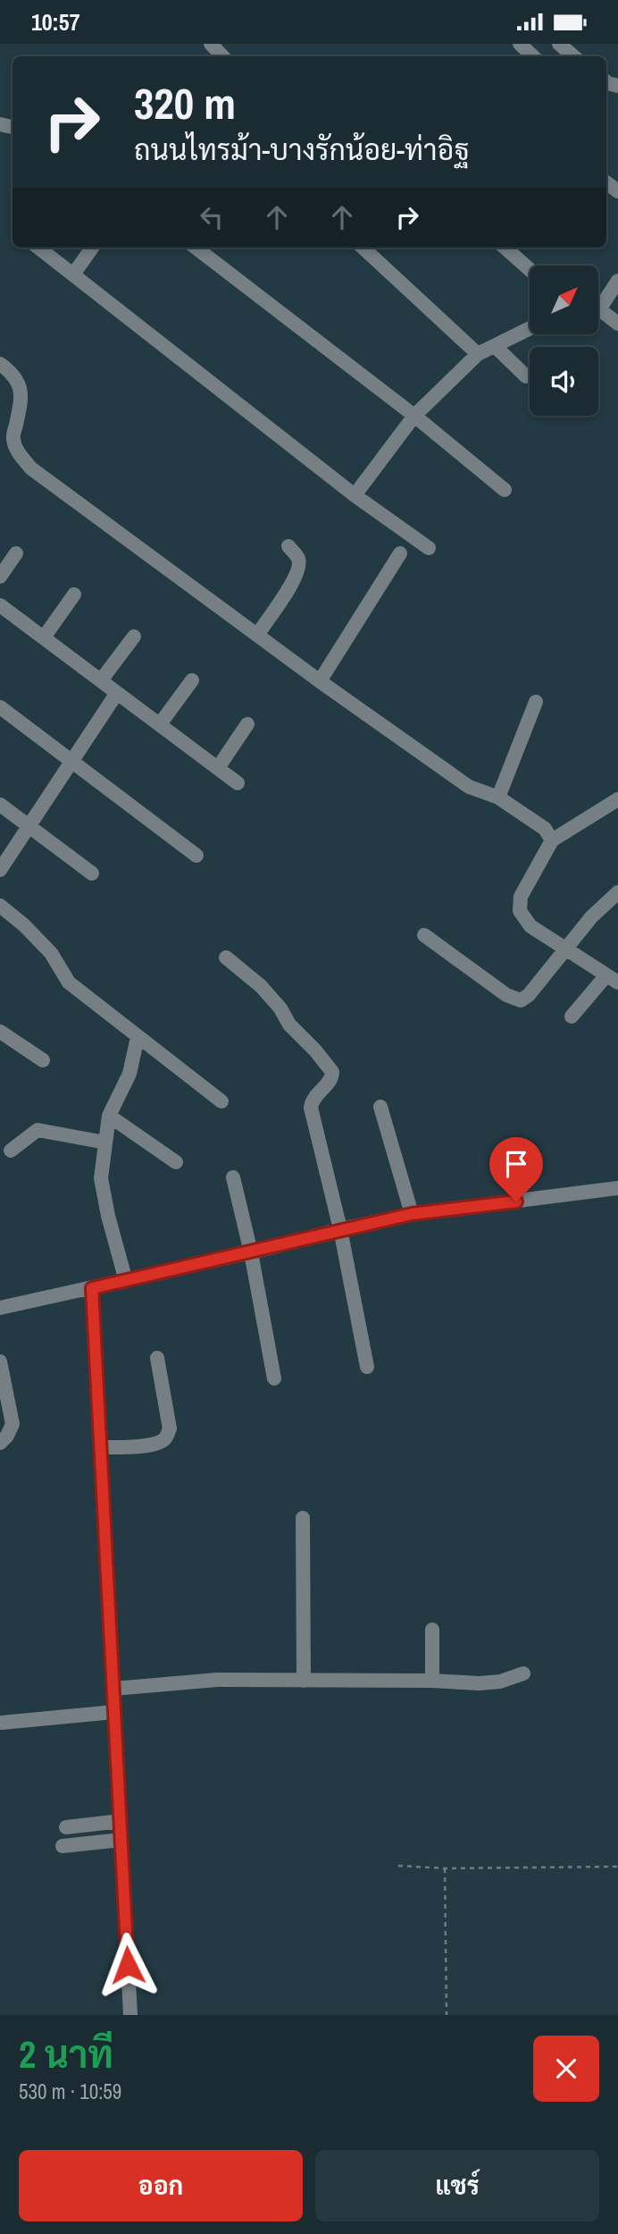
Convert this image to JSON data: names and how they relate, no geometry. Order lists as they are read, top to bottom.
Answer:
{
  "north": "top right",
  "page": {
    "status": "10:57",
    "turn": ["320 m", "ถนนไทรม้า-บางรักน้อย-ท่าอิฐ"],
    "heading": ["2 นาที", "530 m · 10:59"],
    "buttons": ["ออก", "แชร์"]
  }
}
